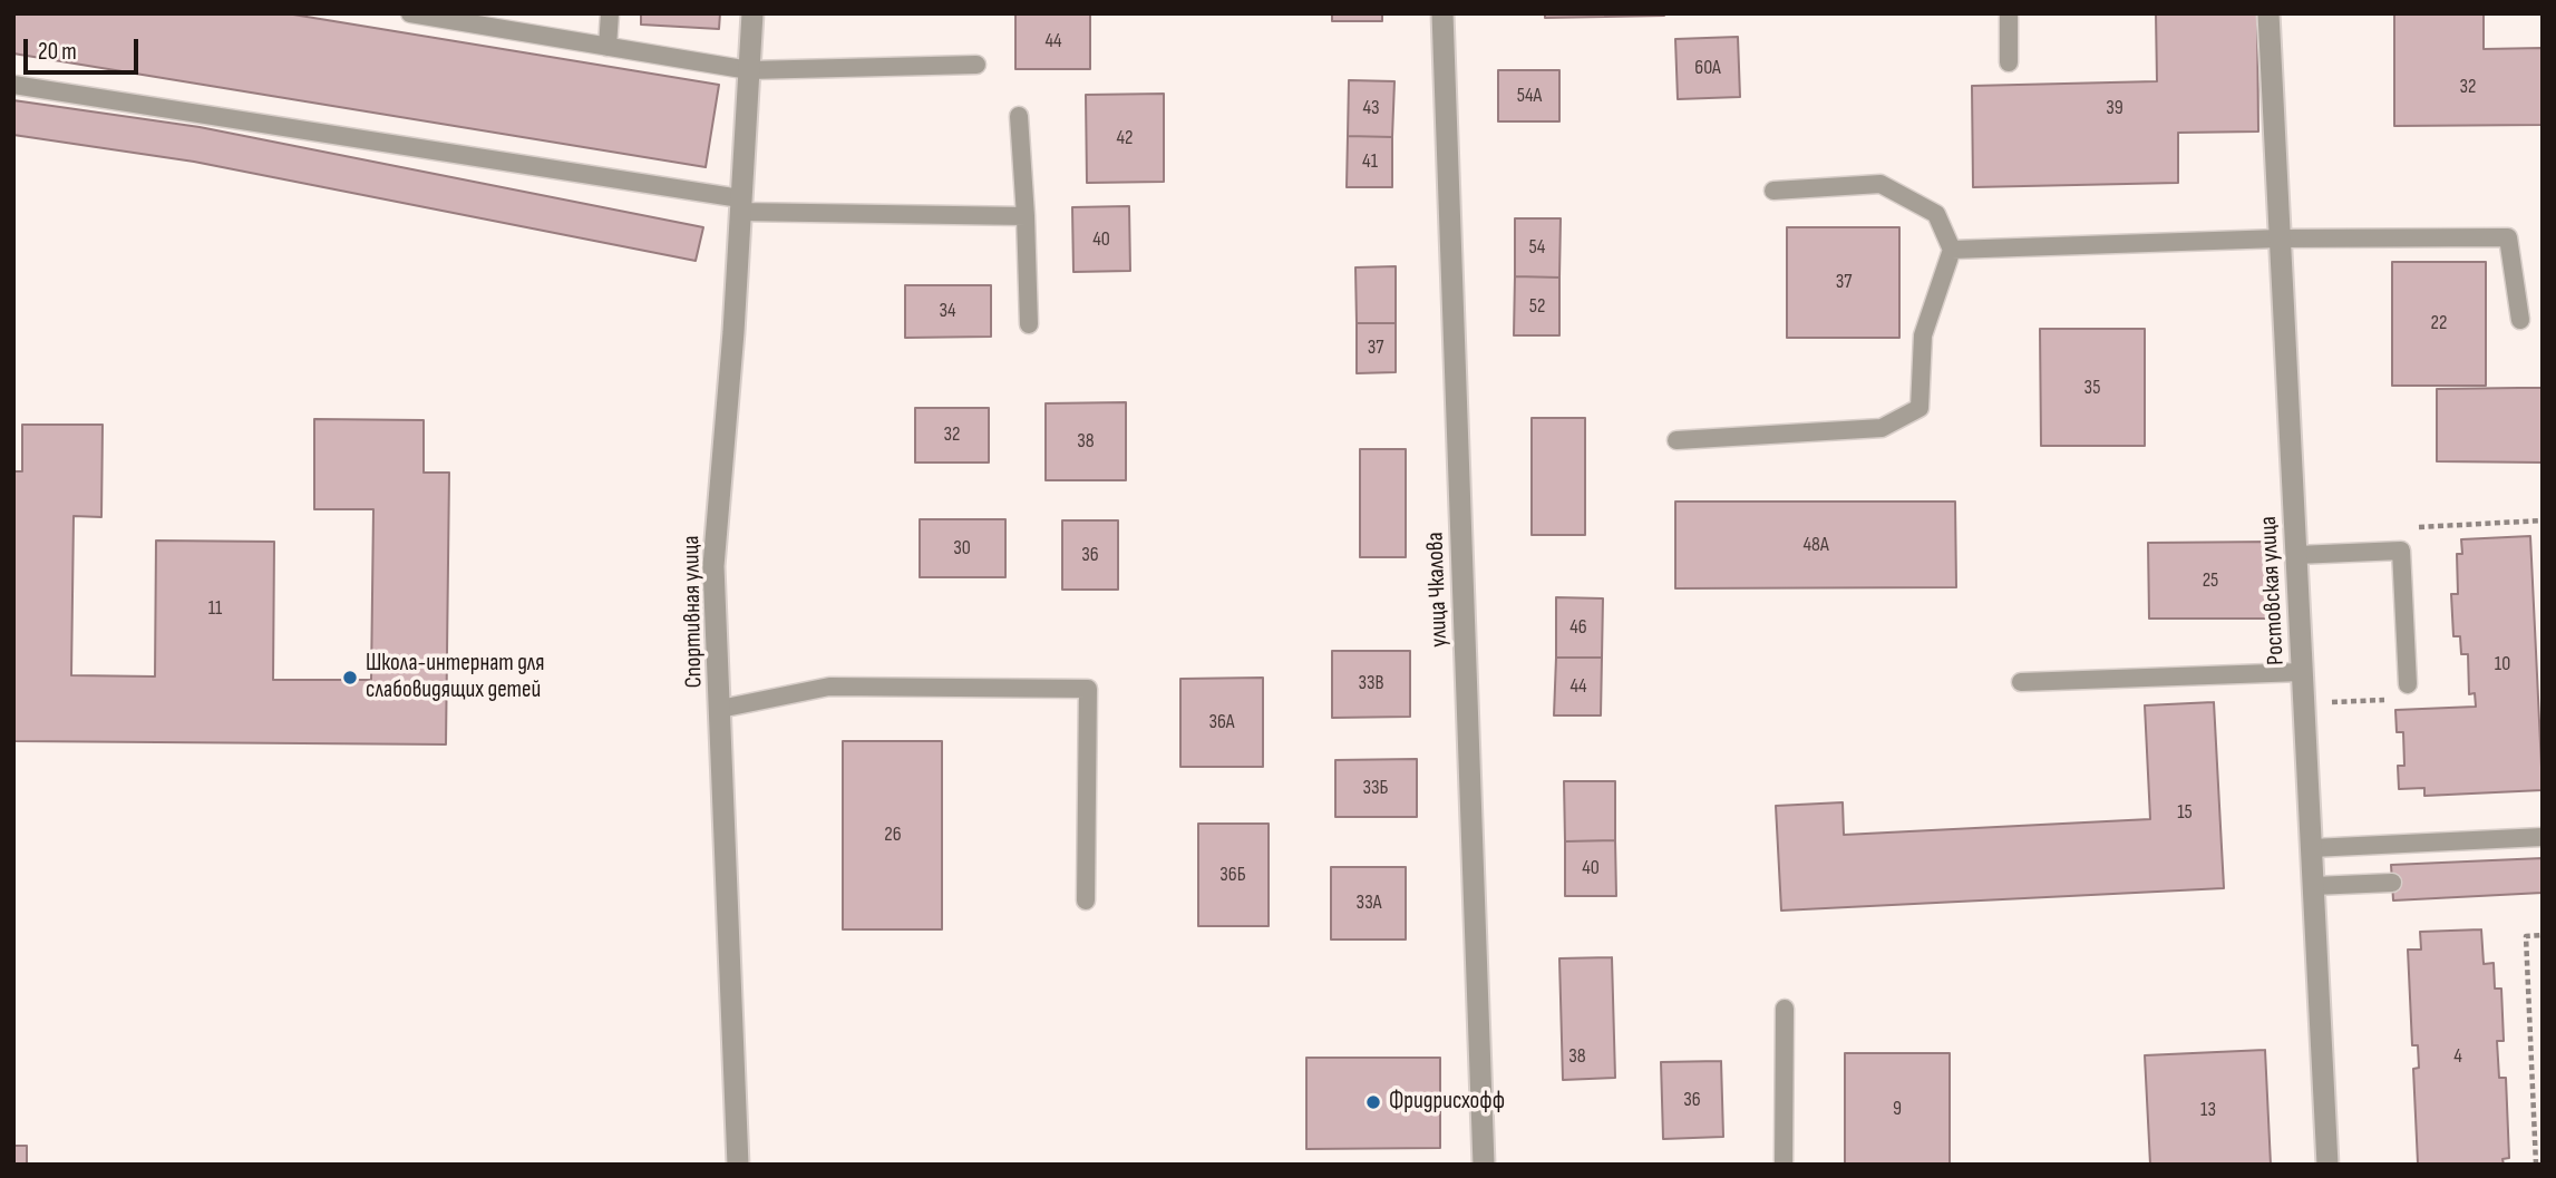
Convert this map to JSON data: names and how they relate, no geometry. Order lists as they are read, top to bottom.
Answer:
{
  "streets": {
    "street": ["улица Чкалова", "Ростовская улица", "Спортивная улица"]
  },
  "places": ["Школа-интернат для слабовидящих детей", "Фридрисхофф"],
  "house_numbers": [
    "44",
    "60А",
    "32",
    "54А",
    "43",
    "39",
    "42",
    "41",
    "40",
    "54",
    "37",
    "52",
    "34",
    "22",
    "37",
    "35",
    "32",
    "38",
    "48А",
    "30",
    "36",
    "25",
    "11",
    "46",
    "10",
    "33В",
    "44",
    "36А",
    "33Б",
    "15",
    "26",
    "40",
    "36Б",
    "33А",
    "38",
    "4",
    "36",
    "9",
    "13"
  ],
  "scale_bar": "20 m"
}
